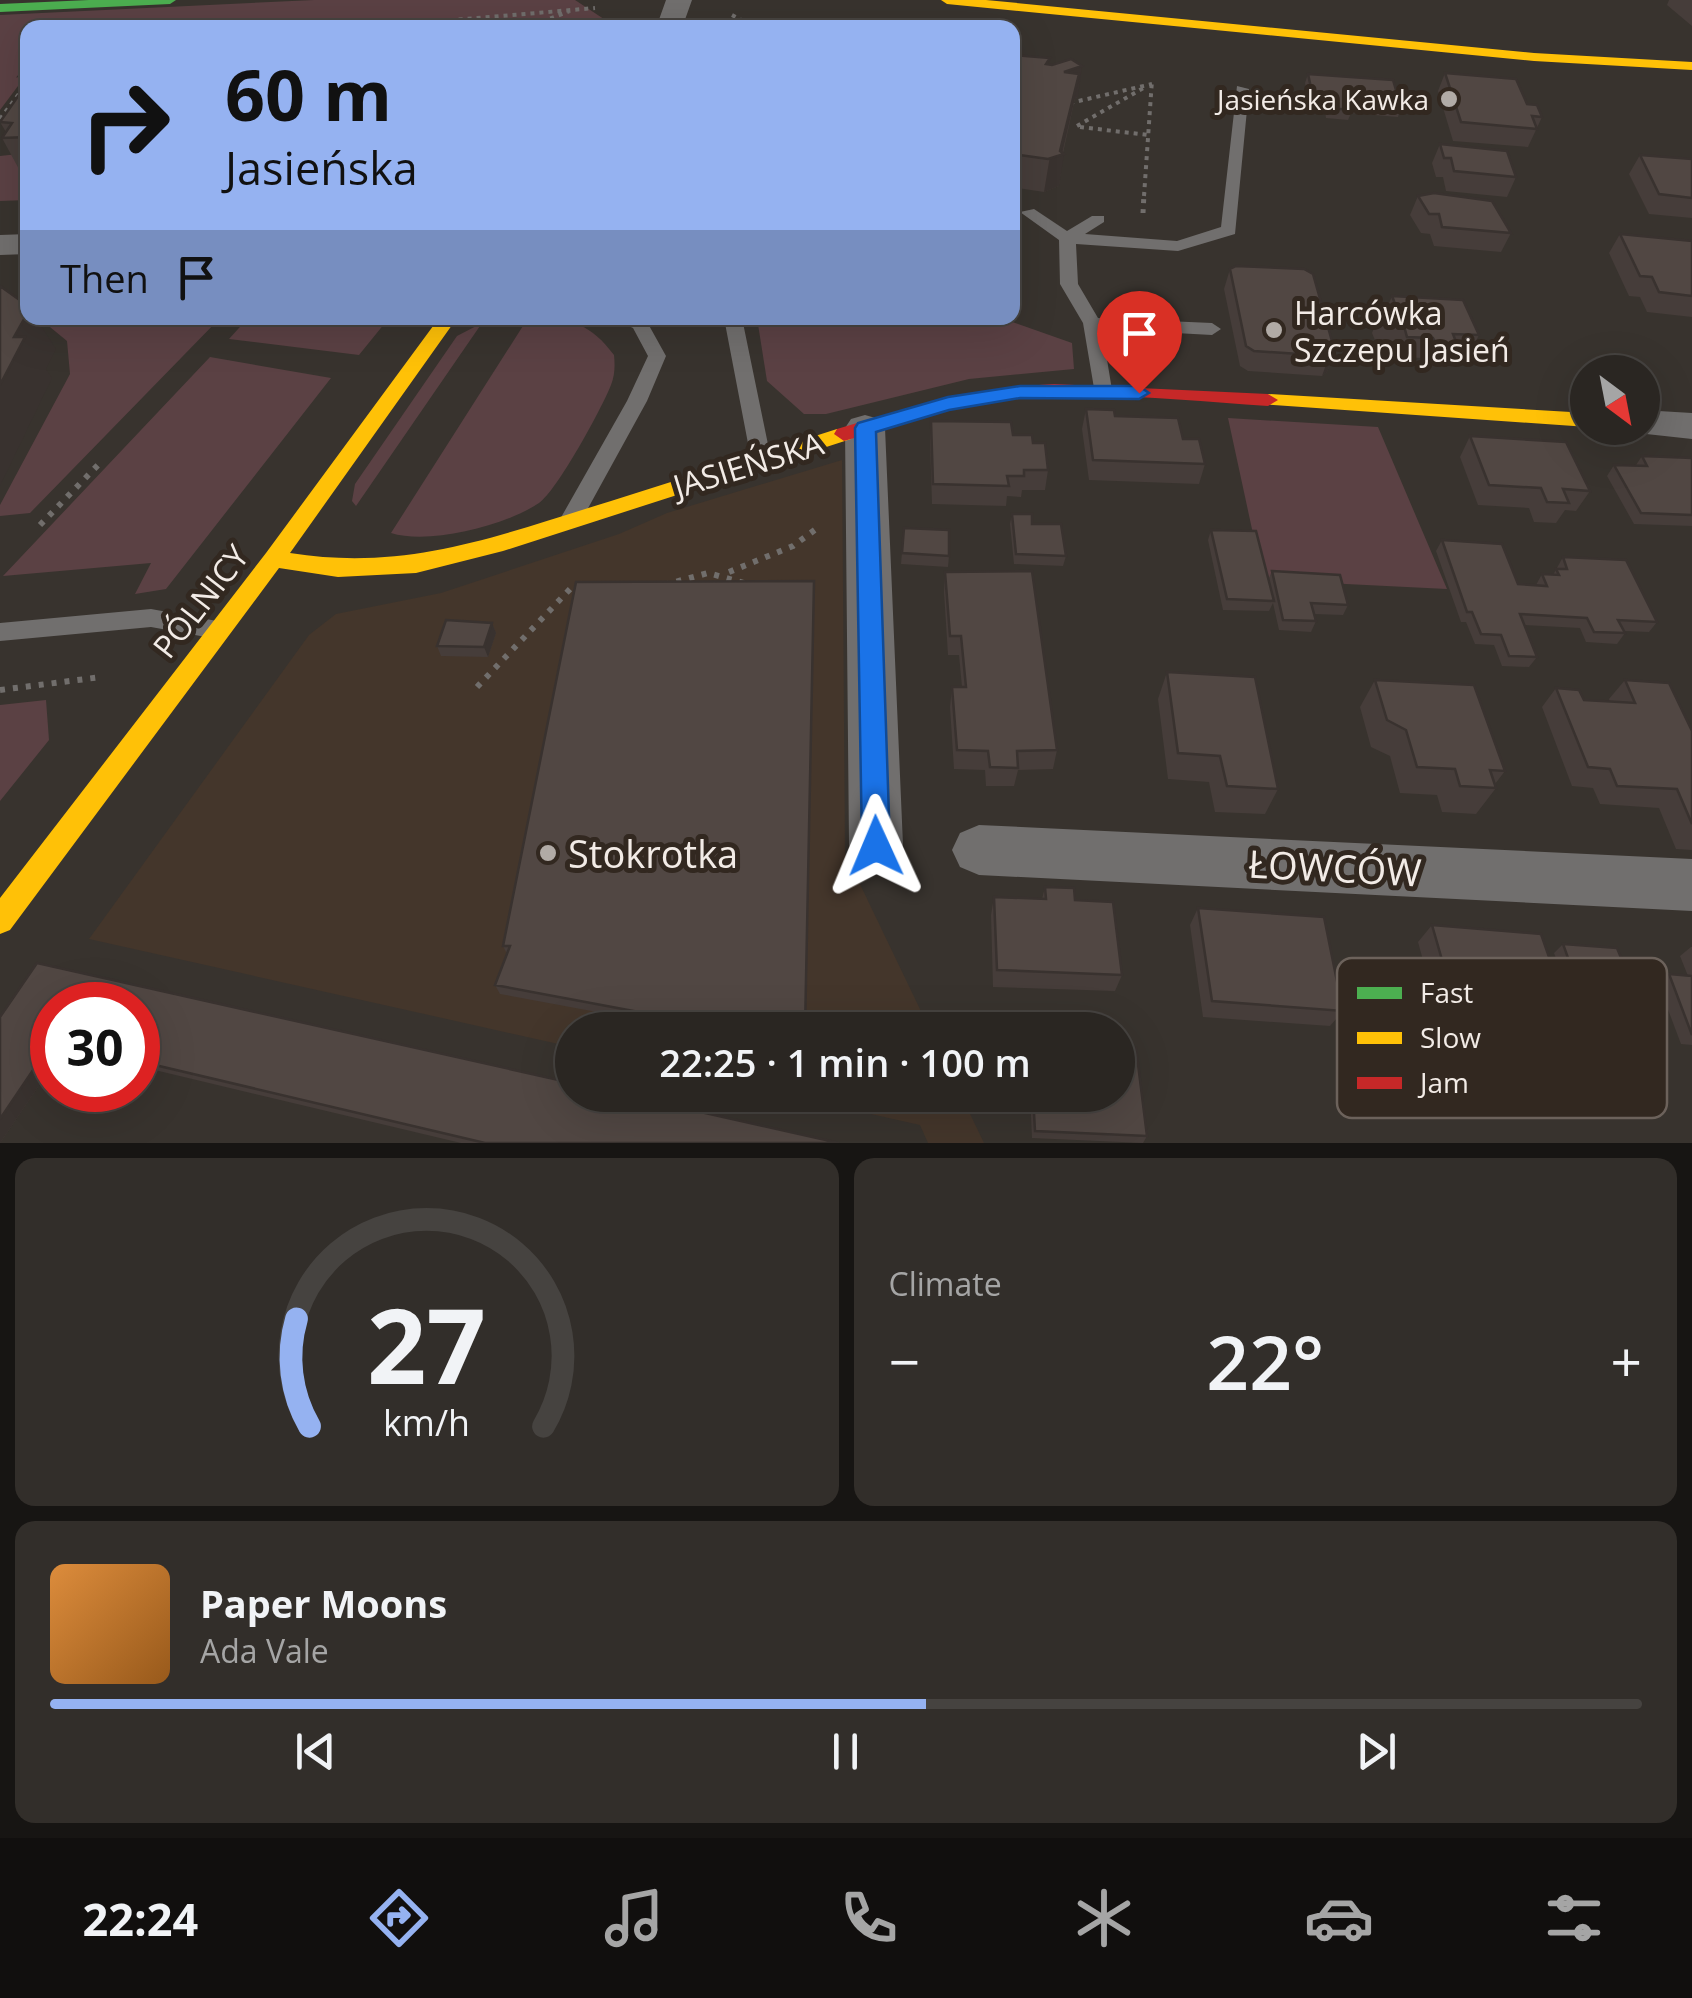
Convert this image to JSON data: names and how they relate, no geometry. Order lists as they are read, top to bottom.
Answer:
{
  "streets": {
    "street": ["JASIEŃSKA", "PÓLNICY", "ŁOWCÓW"]
  },
  "crossings": [
    ["JASIEŃSKA", "PÓLNICY"]
  ],
  "places": ["Jasieńska Kawka", "Harcówka Szczepu Jasień", "Stokrotka"],
  "legend": ["Fast", "Slow", "Jam"],
  "north": "bottom right",
  "page": {
    "turn": ["60 m", "Jasieńska"],
    "then": "Then",
    "limit": "30",
    "trip": "22:25 · 1 min · 100 m",
    "tile": "Climate",
    "heat": ["−", "22°", "+"],
    "song": ["Paper Moons", "Ada Vale"],
    "tabs": "22:24",
    "gauge": ["27", "km/h"]
  }
}
